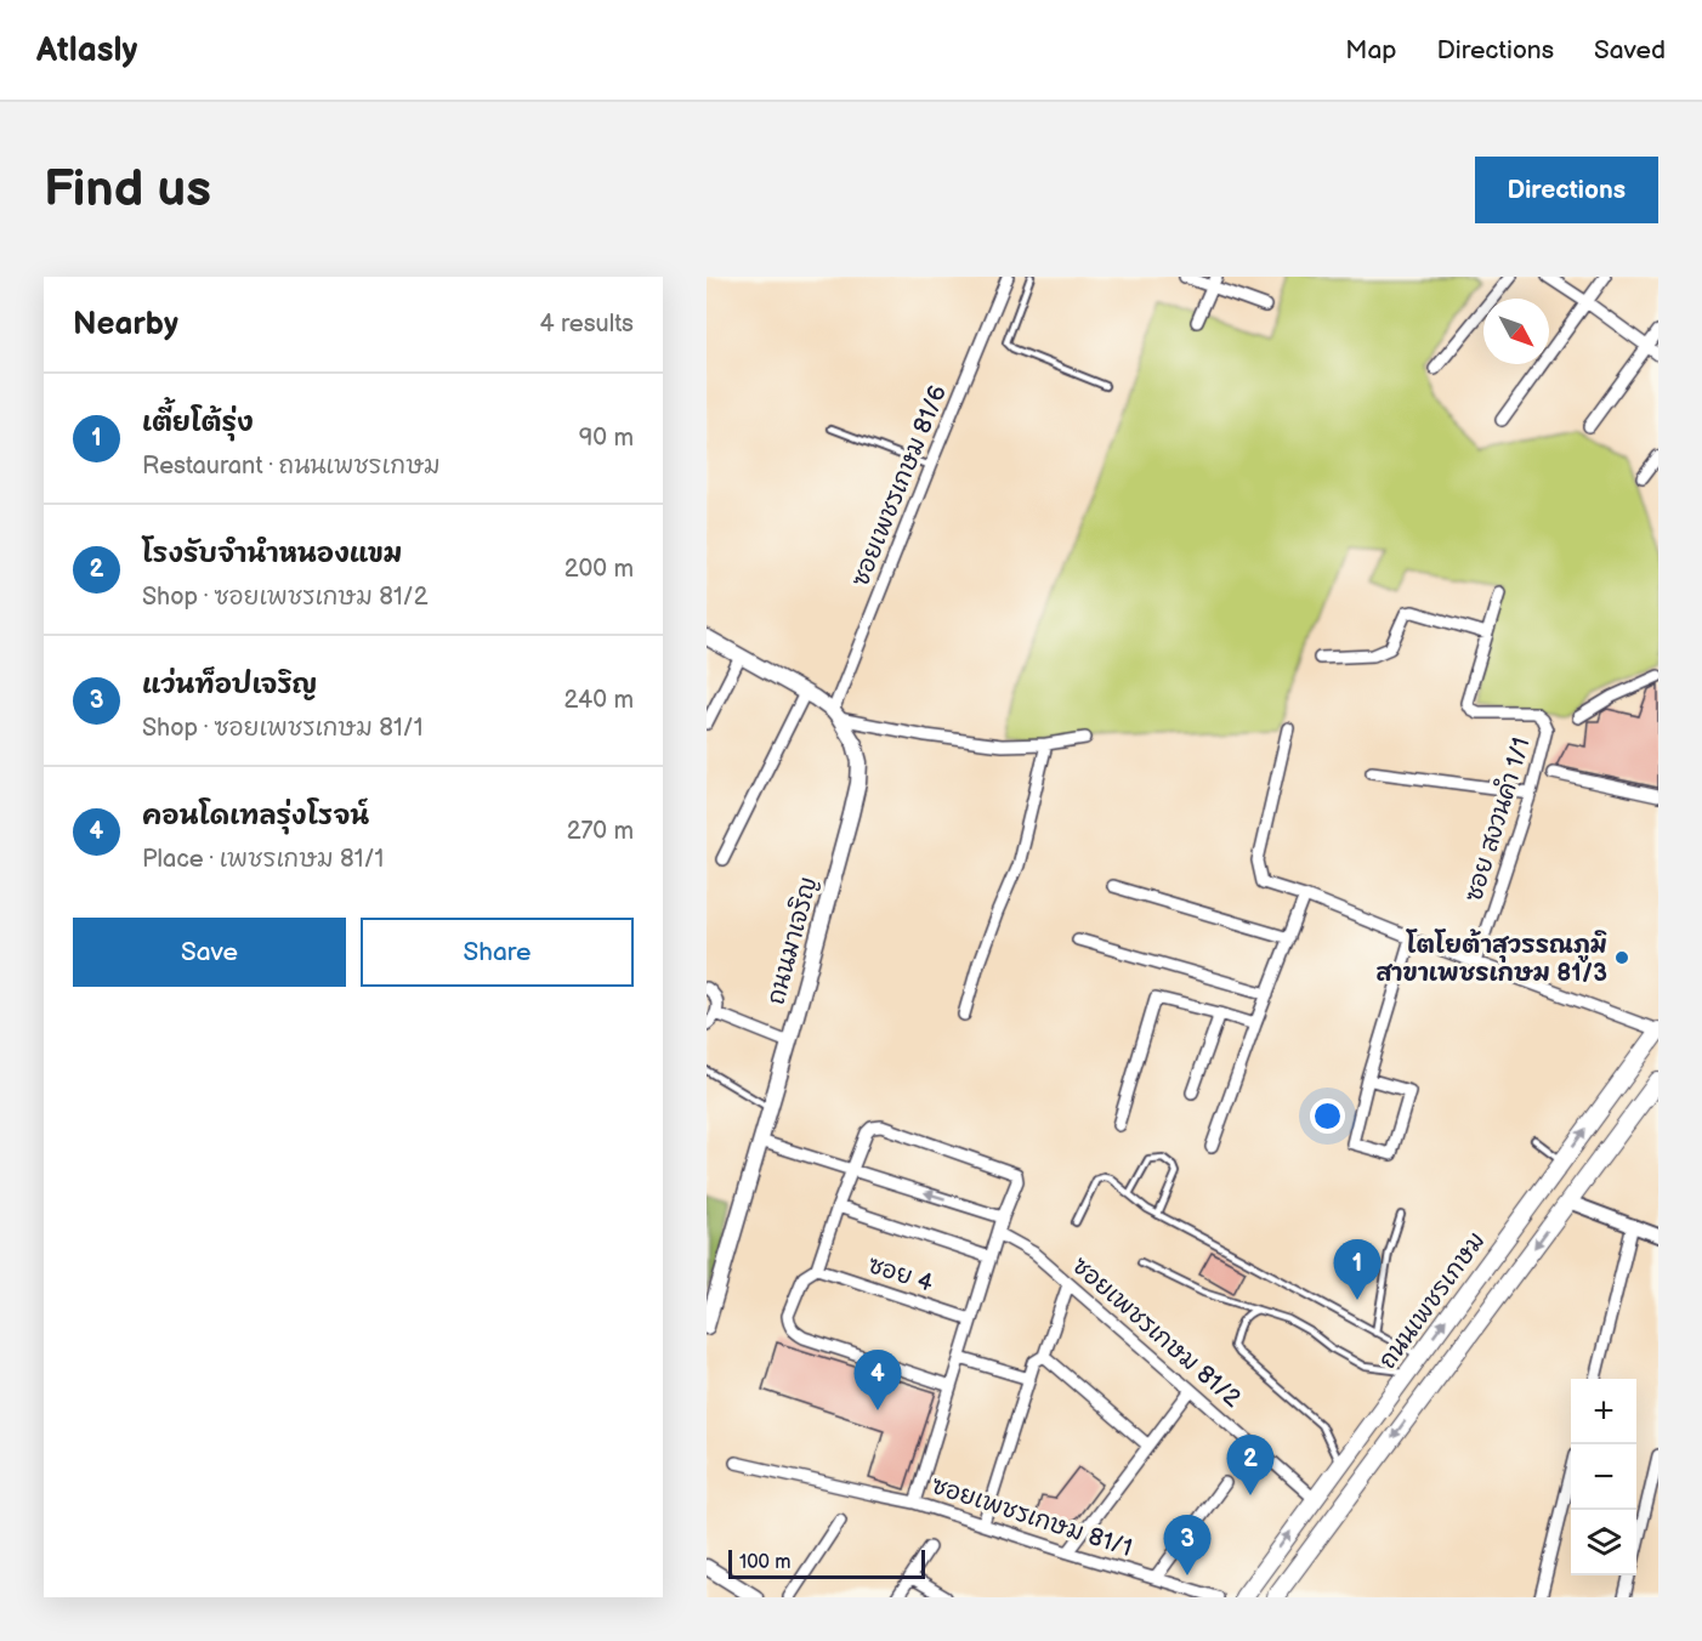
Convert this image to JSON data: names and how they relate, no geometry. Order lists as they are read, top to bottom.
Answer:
{
  "streets": {
    "main road": ["ถนนมาเจริญ", "ถนนเพชรเกษม"],
    "street": [
      "ซอยเพชรเกษม 81/6",
      "ซอย สงวนคำ 1/1",
      "ซอย 4",
      "ซอยเพชรเกษม 81/2",
      "ซอยเพชรเกษม 81/1"
    ]
  },
  "crossings": [
    ["ซอยเพชรเกษม 81/6", "ถนนมาเจริญ"],
    ["ถนนเพชรเกษม", "ซอยเพชรเกษม 81/2"]
  ],
  "places": ["โตโยต้าสุวรรณภูมิ สาขาเพชรเกษม 81/3"],
  "scale_bar": "100 m",
  "north": "bottom right",
  "page": {
    "header": "Atlasly",
    "nav": ["Map", "Directions", "Saved"],
    "buttons": [
      "Directions",
      ["Save", "Share"]
    ],
    "title": "Find us",
    "heading": ["Nearby", "4 results"],
    "list": [
      {
        "mark": "1",
        "name": "เตี้ยโต้รุ่ง",
        "note": "Restaurant · ถนนเพชรเกษม",
        "value": "90 m"
      },
      {
        "mark": "2",
        "name": "โรงรับจำนำหนองแขม",
        "note": "Shop · ซอยเพชรเกษม 81/2",
        "value": "200 m"
      },
      {
        "mark": "3",
        "name": "แว่นท็อปเจริญ",
        "note": "Shop · ซอยเพชรเกษม 81/1",
        "value": "240 m"
      },
      {
        "mark": "4",
        "name": "คอนโดเทลรุ่งโรจน์",
        "note": "Place · เพชรเกษม 81/1",
        "value": "270 m"
      }
    ],
    "pins": [
      "1",
      "4",
      "2",
      "3"
    ],
    "map_buttons": ["+", "−"],
    "scale": "100 m"
  }
}
